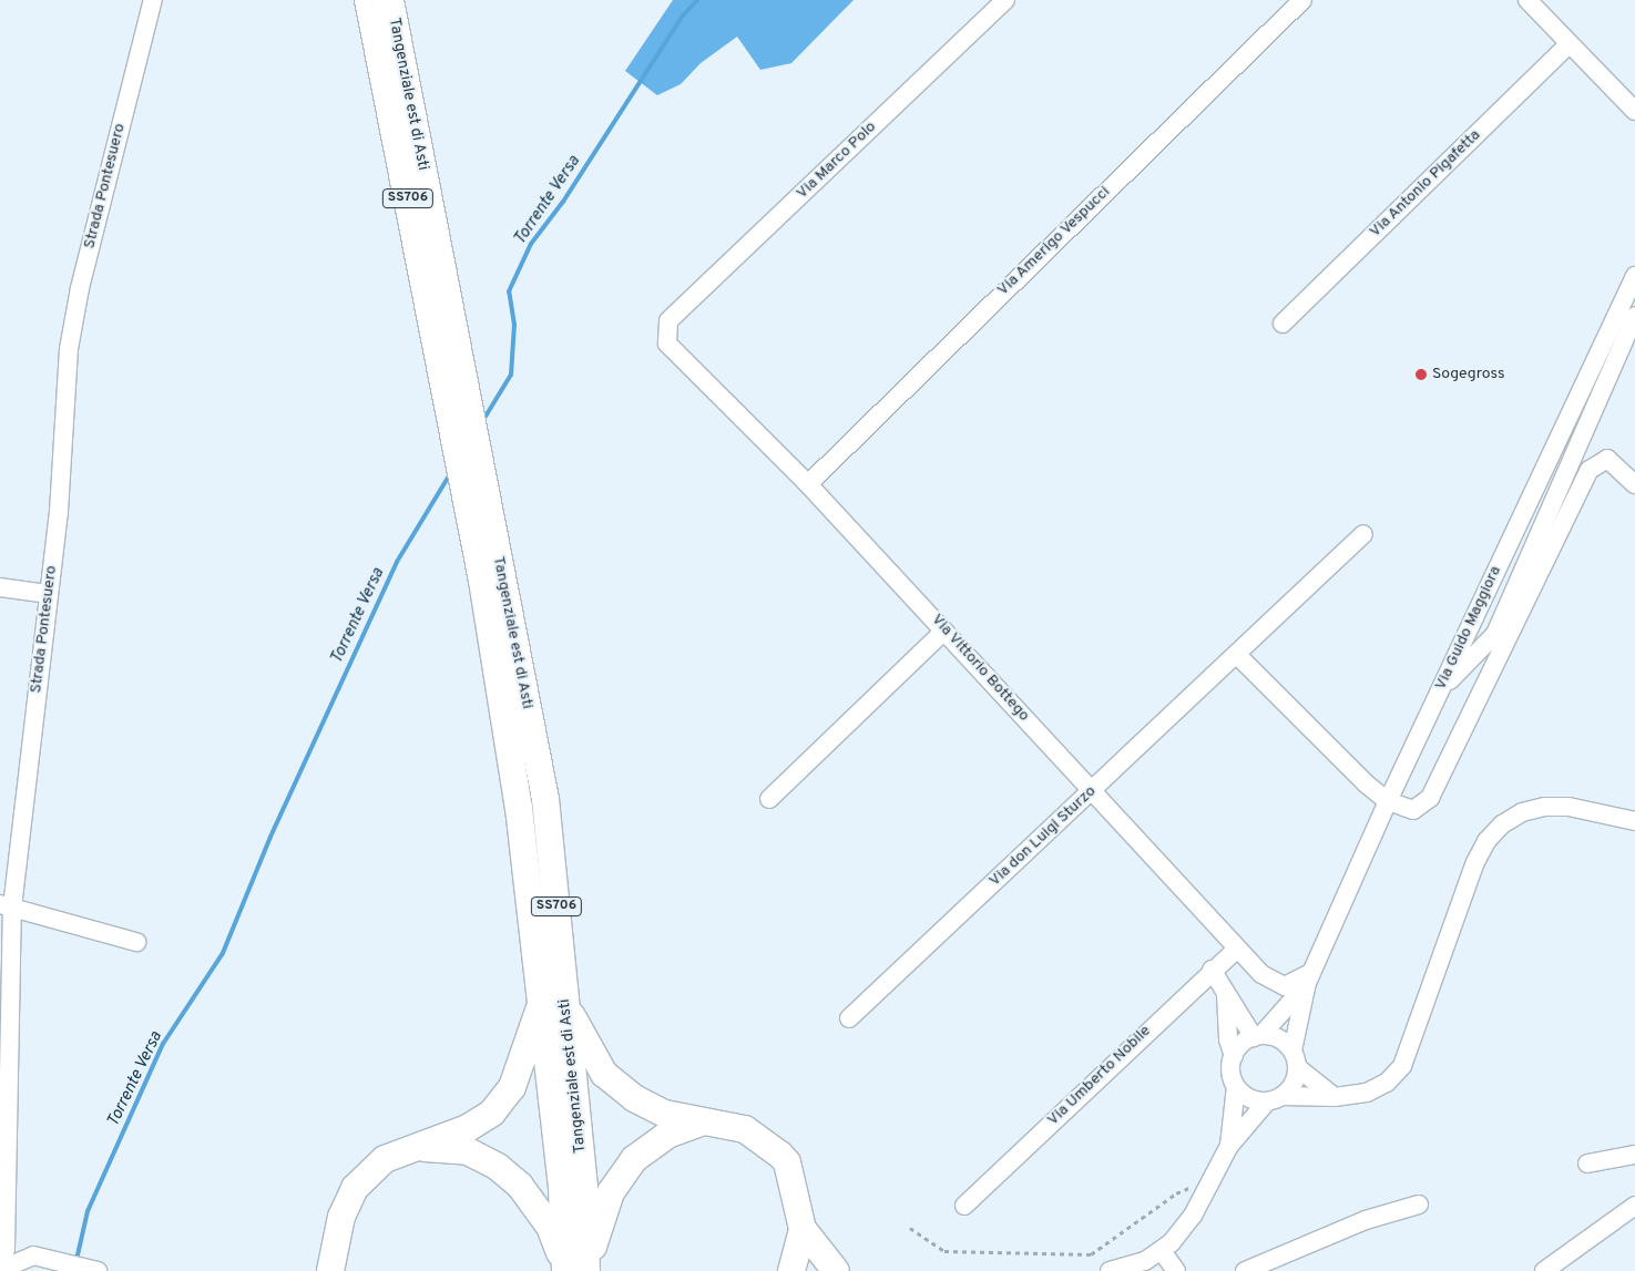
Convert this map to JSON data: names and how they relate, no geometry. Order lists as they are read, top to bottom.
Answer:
{
  "streets": {
    "highway": ["Tangenziale est di Asti", "SS706"],
    "street": [
      "Via Marco Polo",
      "Via Antonio Pigafetta",
      "Strada Pontesuero",
      "Via Amerigo Vespucci",
      "Via Guido Maggiora",
      "Via Vittorio Bottego",
      "Via don Luigi Sturzo",
      "Via Umberto Nobile"
    ]
  },
  "crossings": [
    ["Via Marco Polo", "Via Vittorio Bottego"],
    ["Via Amerigo Vespucci", "Via Vittorio Bottego"],
    ["Via Guido Maggiora", "Via Vittorio Bottego"],
    ["Via Vittorio Bottego", "Via don Luigi Sturzo"],
    ["Via Vittorio Bottego", "Via Umberto Nobile"]
  ],
  "water": ["Torrente Versa"],
  "places": ["Sogegross"]
}
